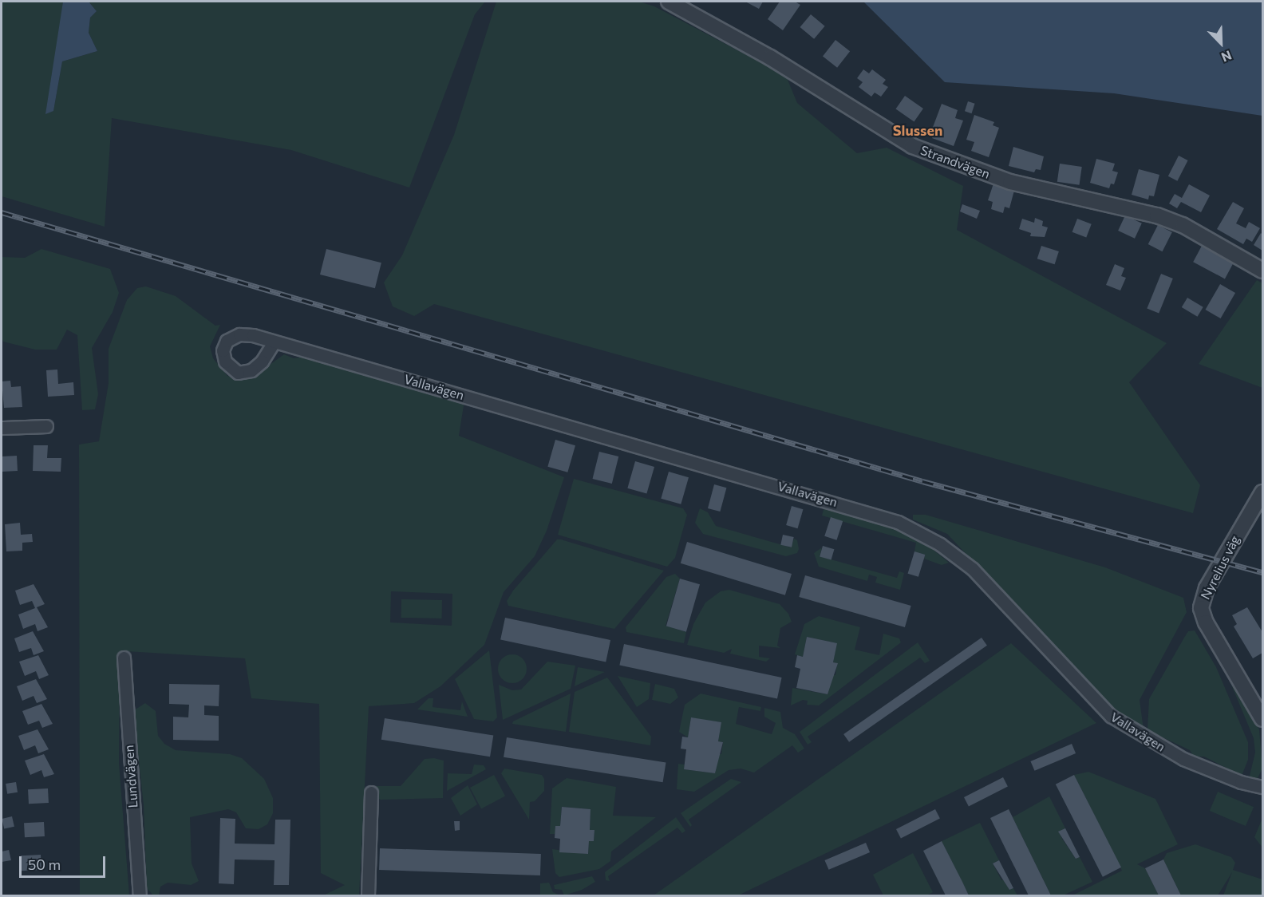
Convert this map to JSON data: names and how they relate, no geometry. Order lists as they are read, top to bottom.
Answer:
{
  "streets": {
    "street": [
      "Strandvägen",
      "Vallavägen",
      "Nyrelius väg",
      "Lundvägen"
    ]
  },
  "districts": ["Slussen"],
  "scale_bar": "50 m",
  "north": "bottom right"
}
